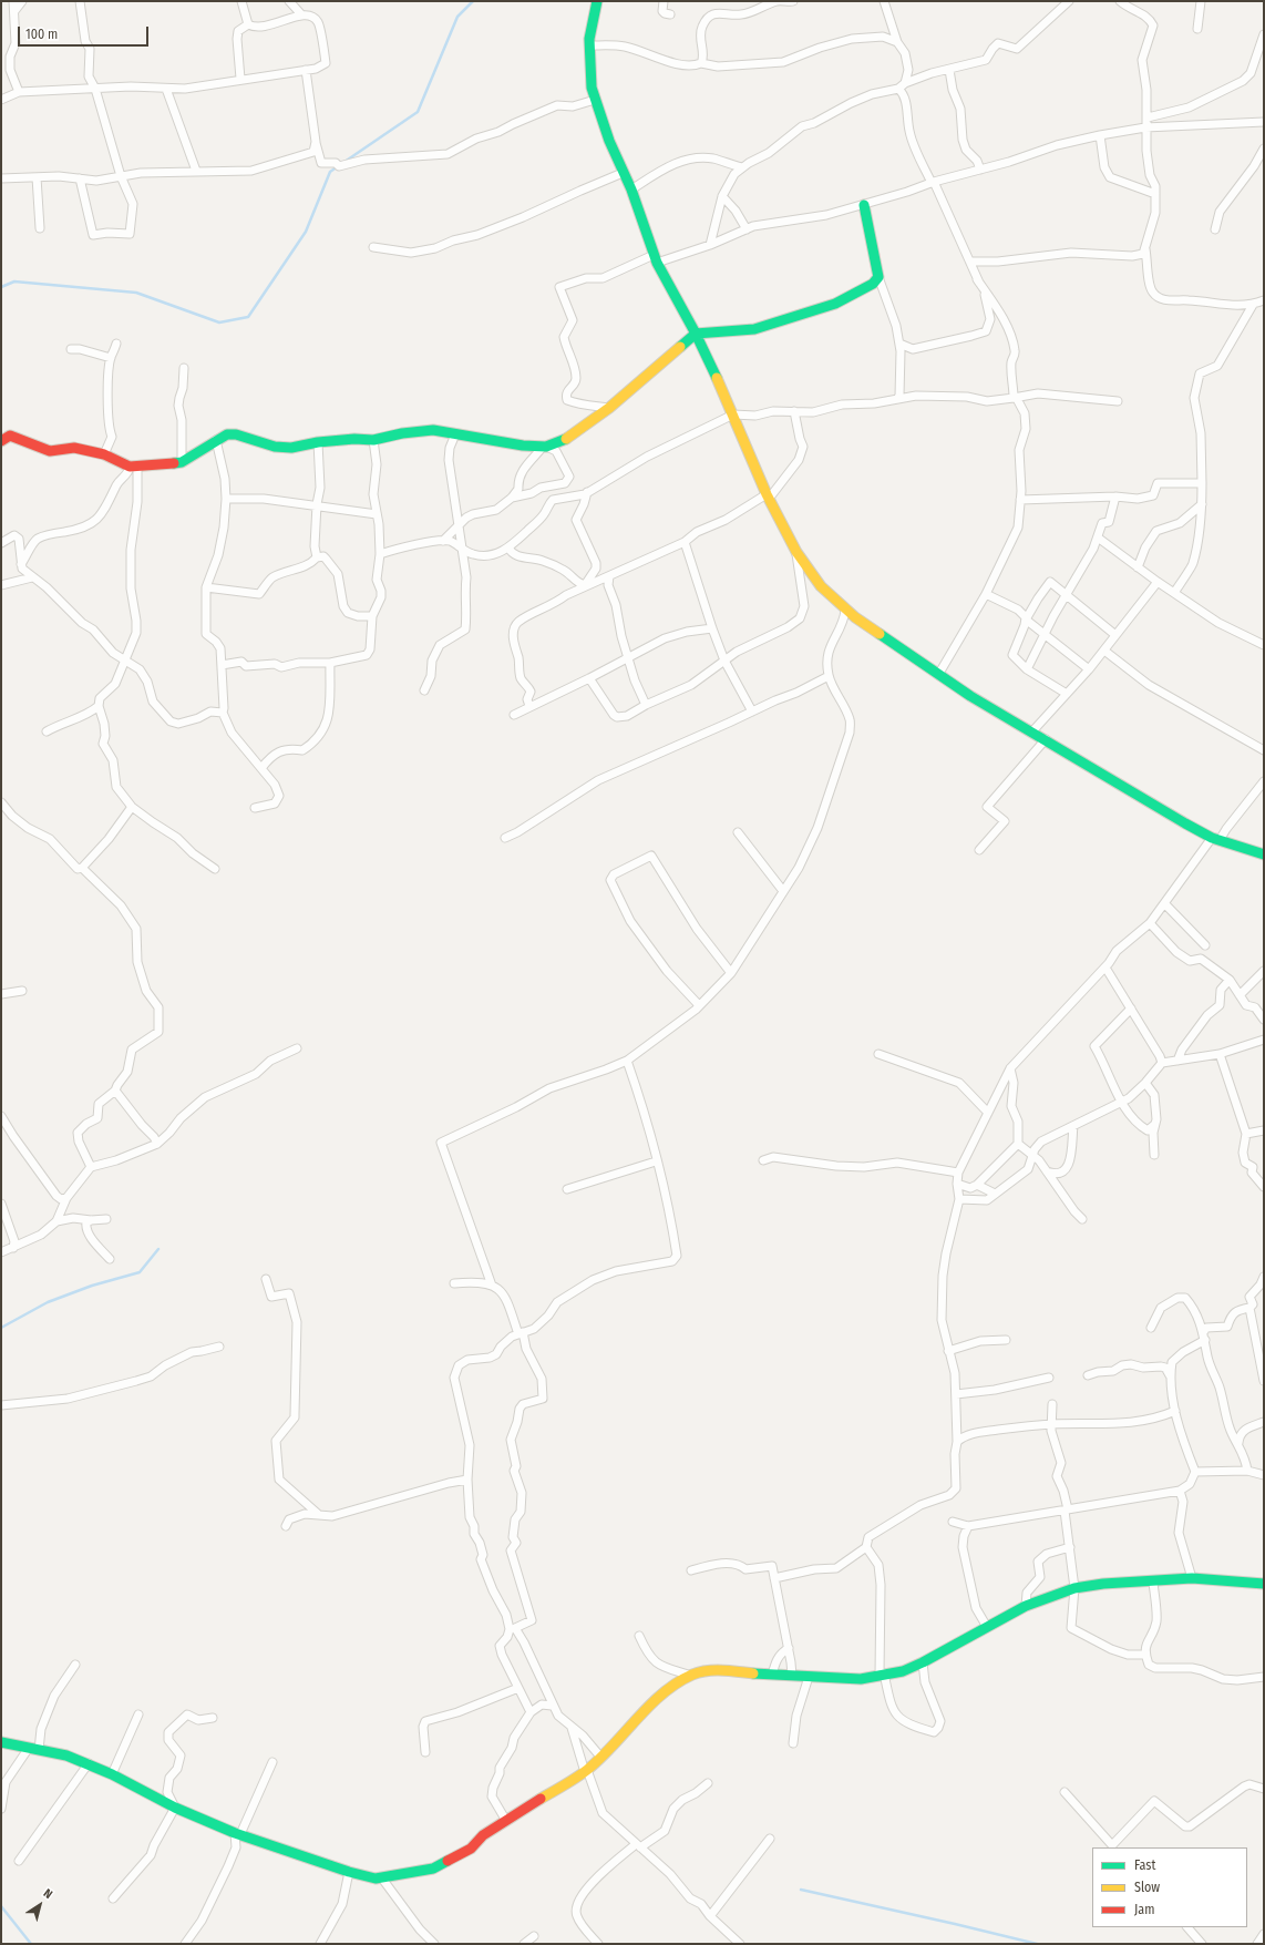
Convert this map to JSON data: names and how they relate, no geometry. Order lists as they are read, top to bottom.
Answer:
{
  "legend": ["Fast", "Slow", "Jam"],
  "scale_bar": "100 m",
  "north": "top right"
}
